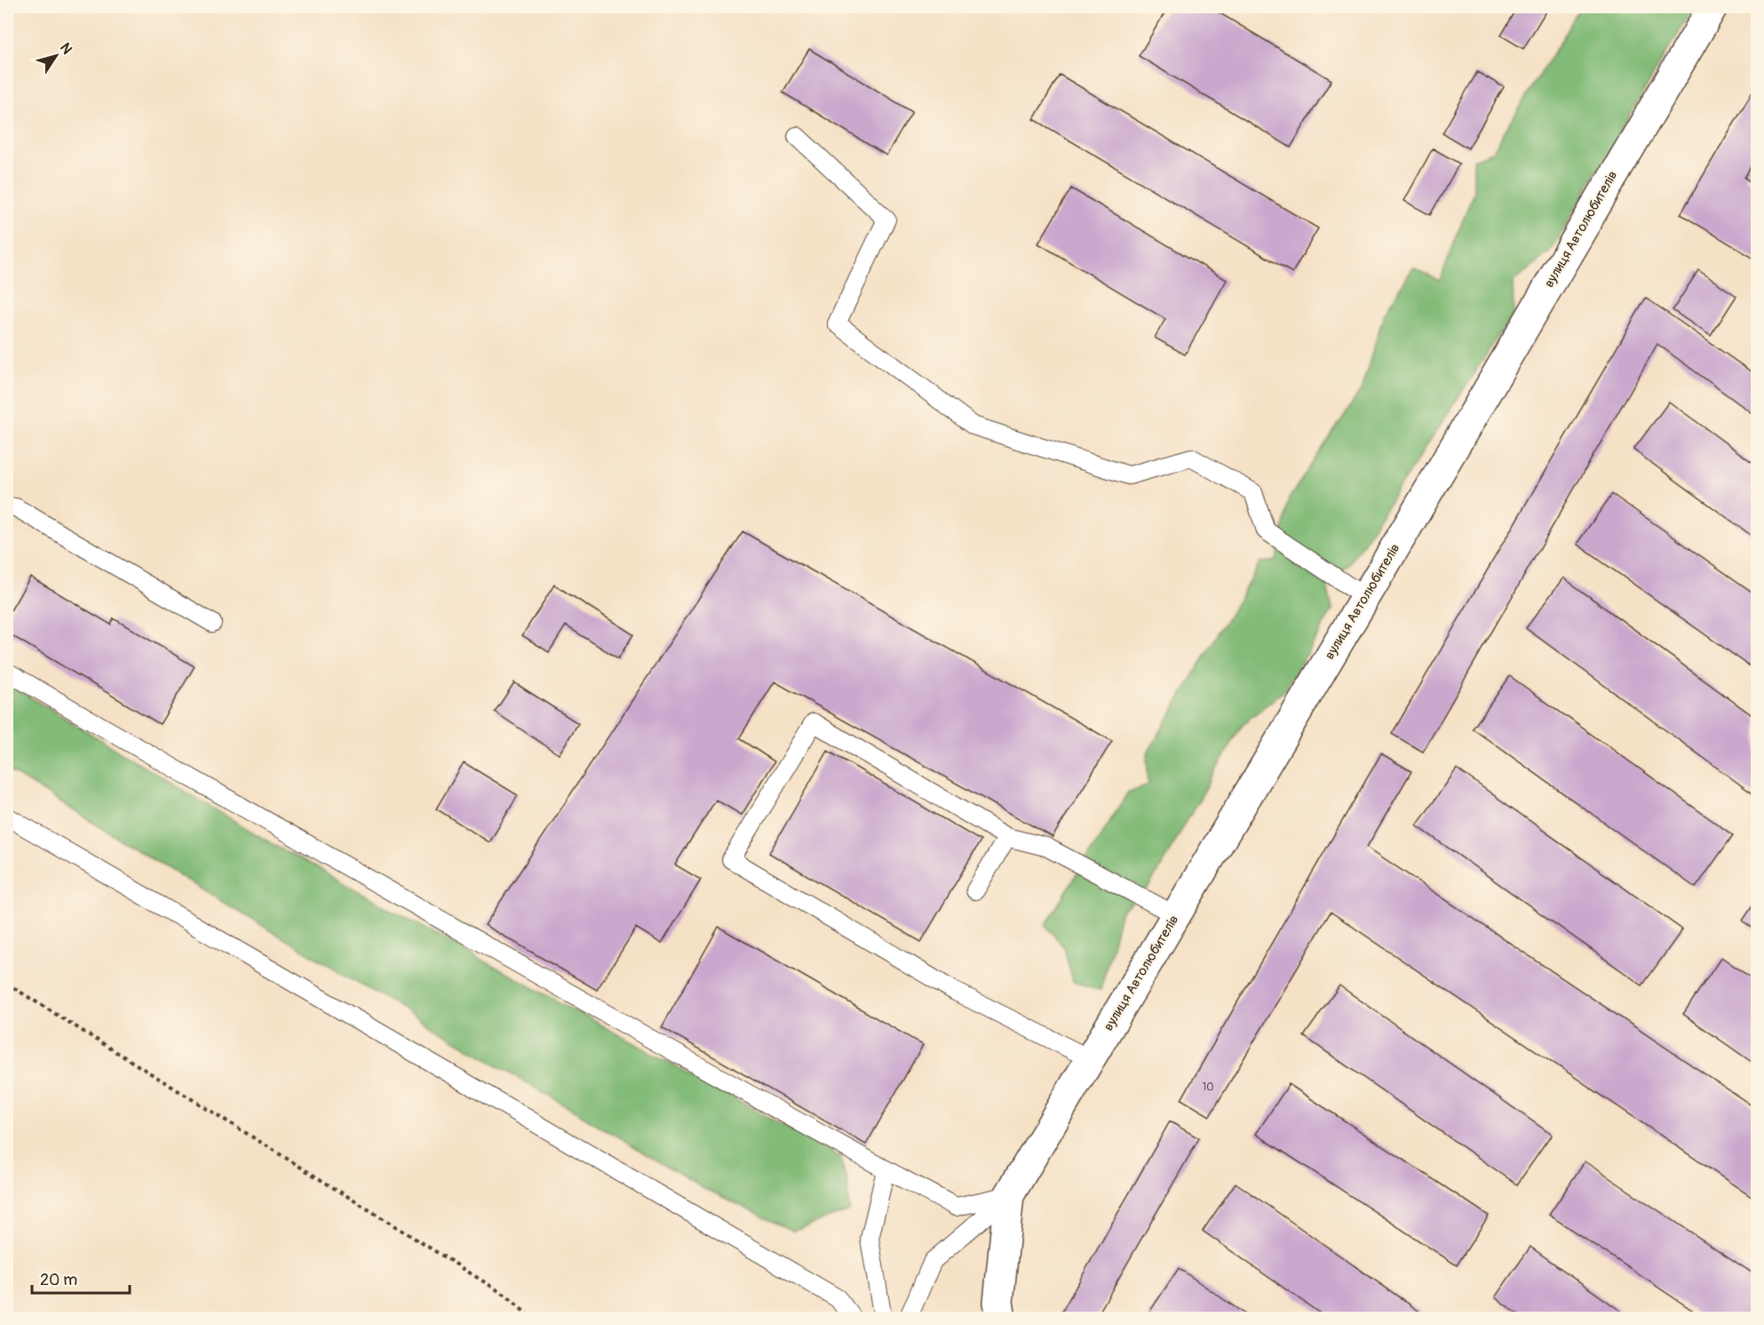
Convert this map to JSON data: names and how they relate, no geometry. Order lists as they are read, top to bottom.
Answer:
{
  "streets": {
    "street": ["вулиця Автолюбителів"]
  },
  "house_numbers": ["10"],
  "scale_bar": "20 m",
  "north": "top right"
}
